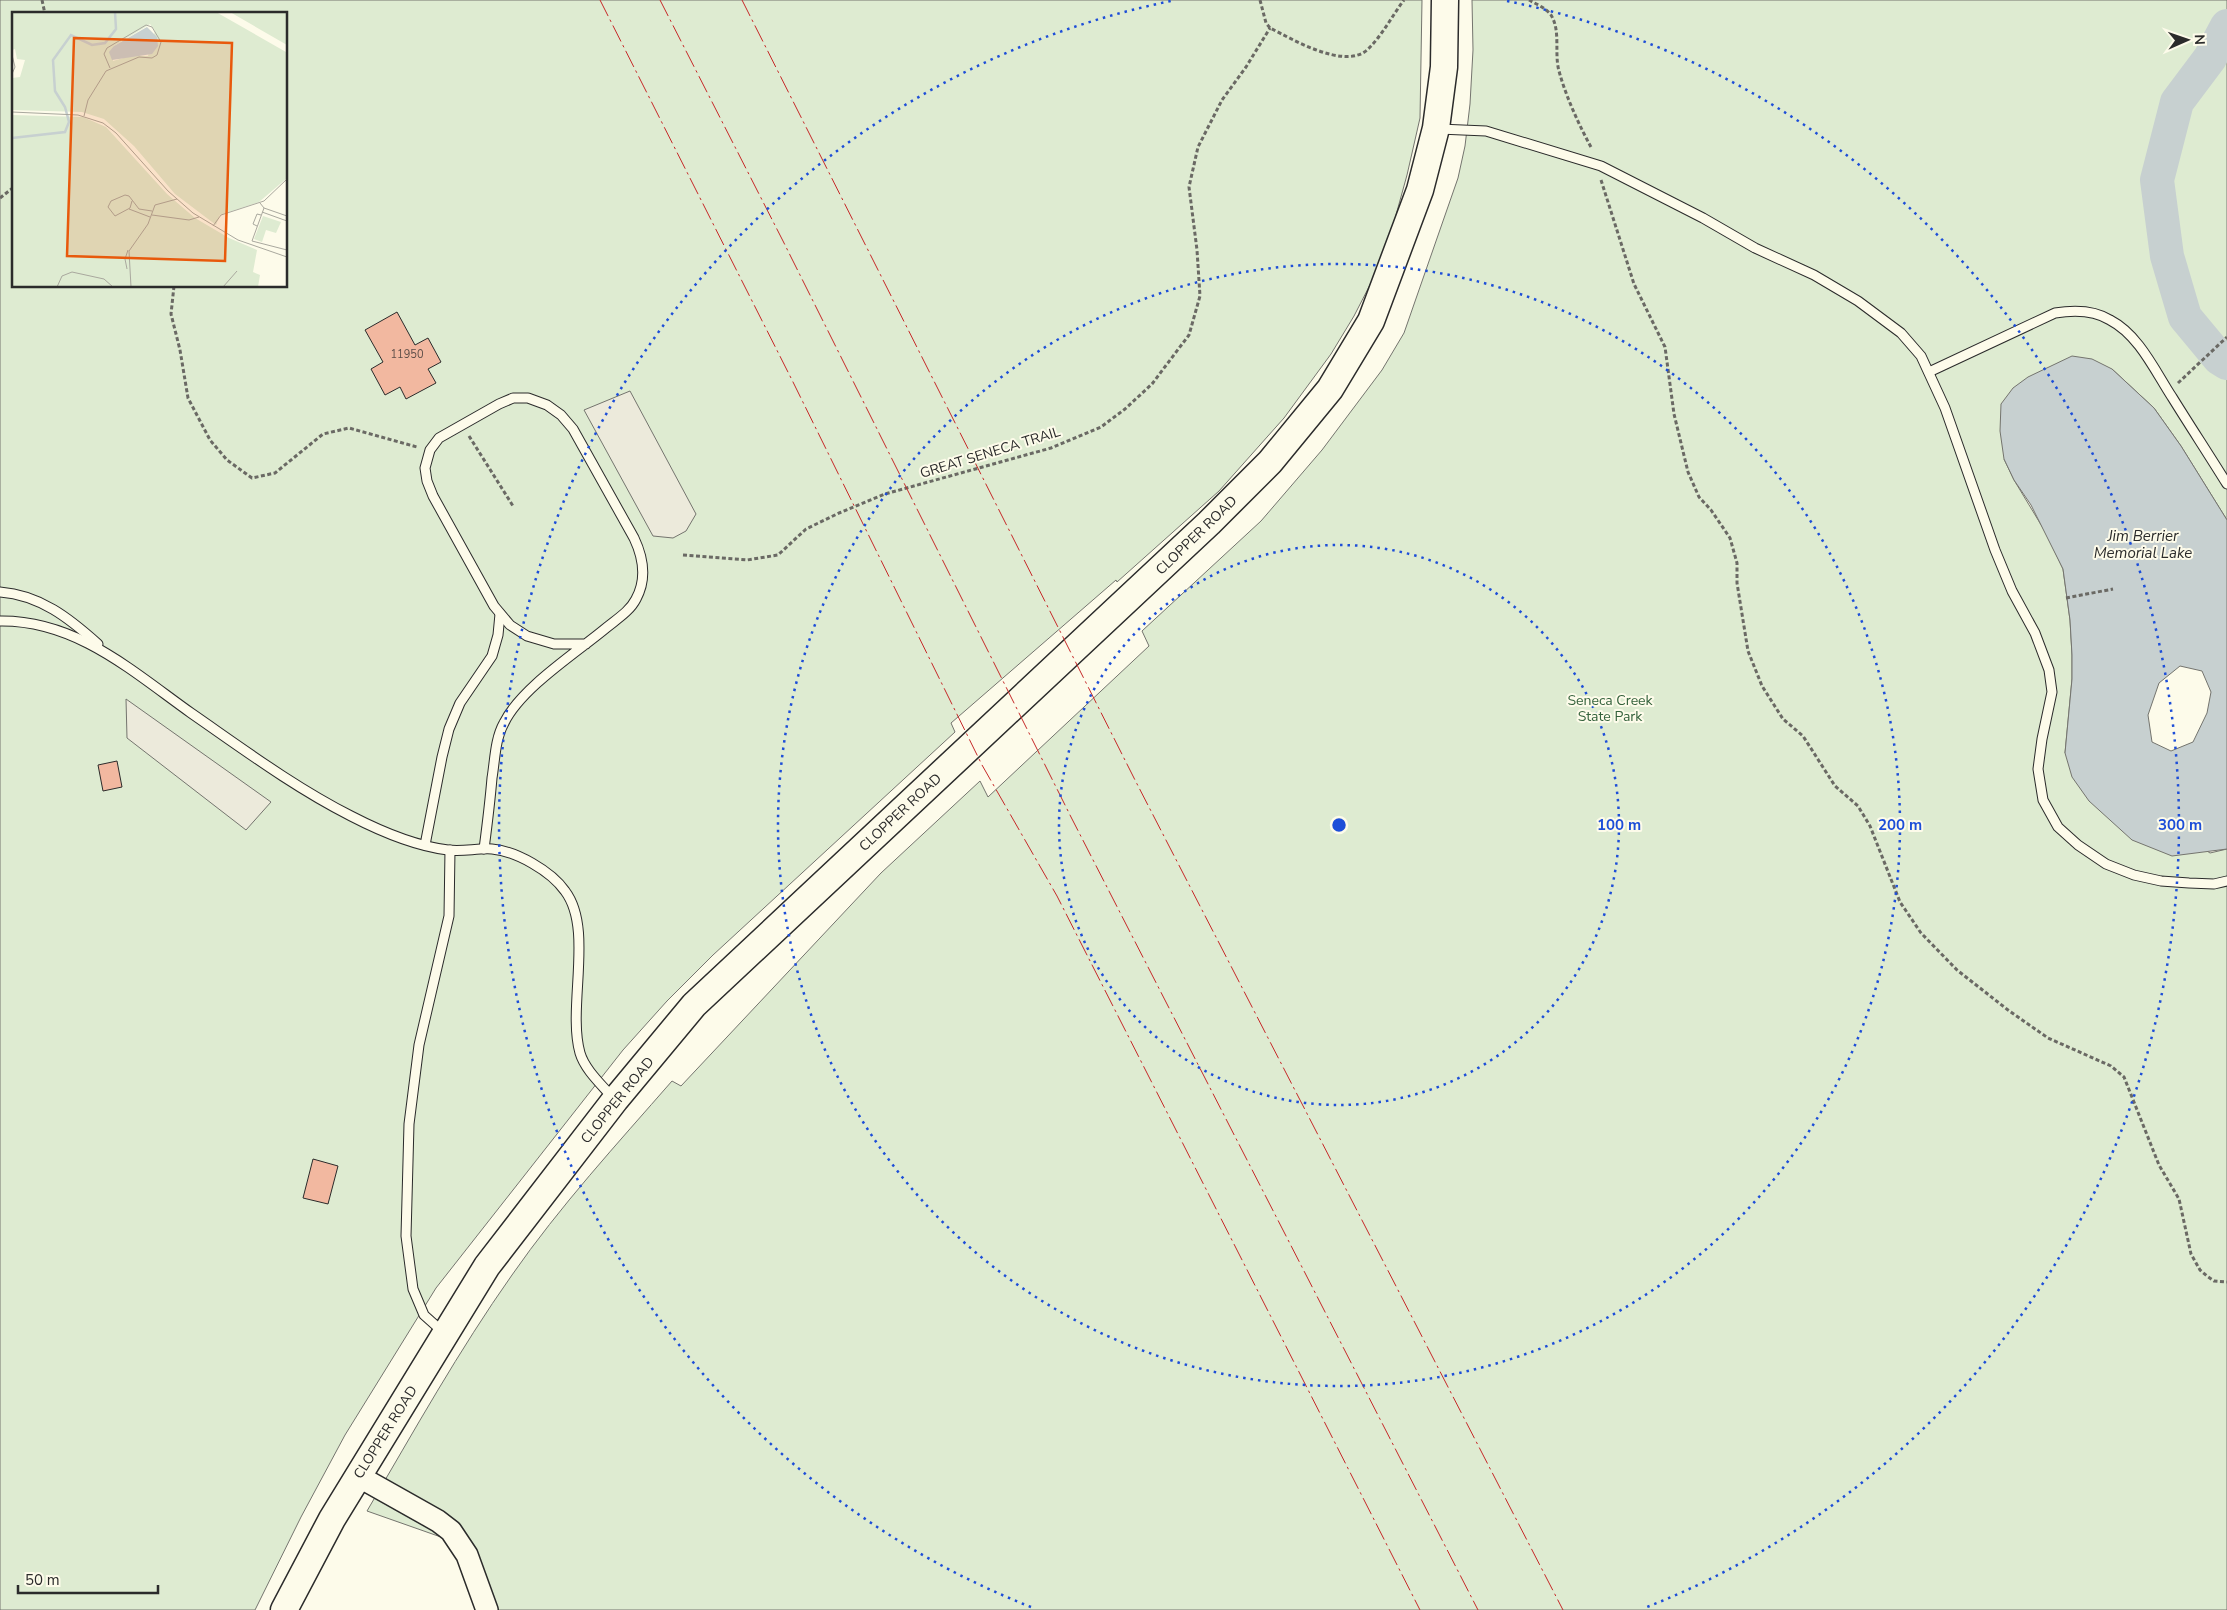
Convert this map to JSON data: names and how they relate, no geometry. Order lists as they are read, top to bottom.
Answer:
{
  "streets": {
    "main road": ["CLOPPER ROAD"],
    "path": ["GREAT SENECA TRAIL"]
  },
  "water": ["Jim Berrier Memorial Lake"],
  "parks": ["Seneca Creek State Park"],
  "house_numbers": ["11950"],
  "scale_bar": "50 m",
  "north": "right",
  "rings": ["100 m", "200 m", "300 m"]
}
